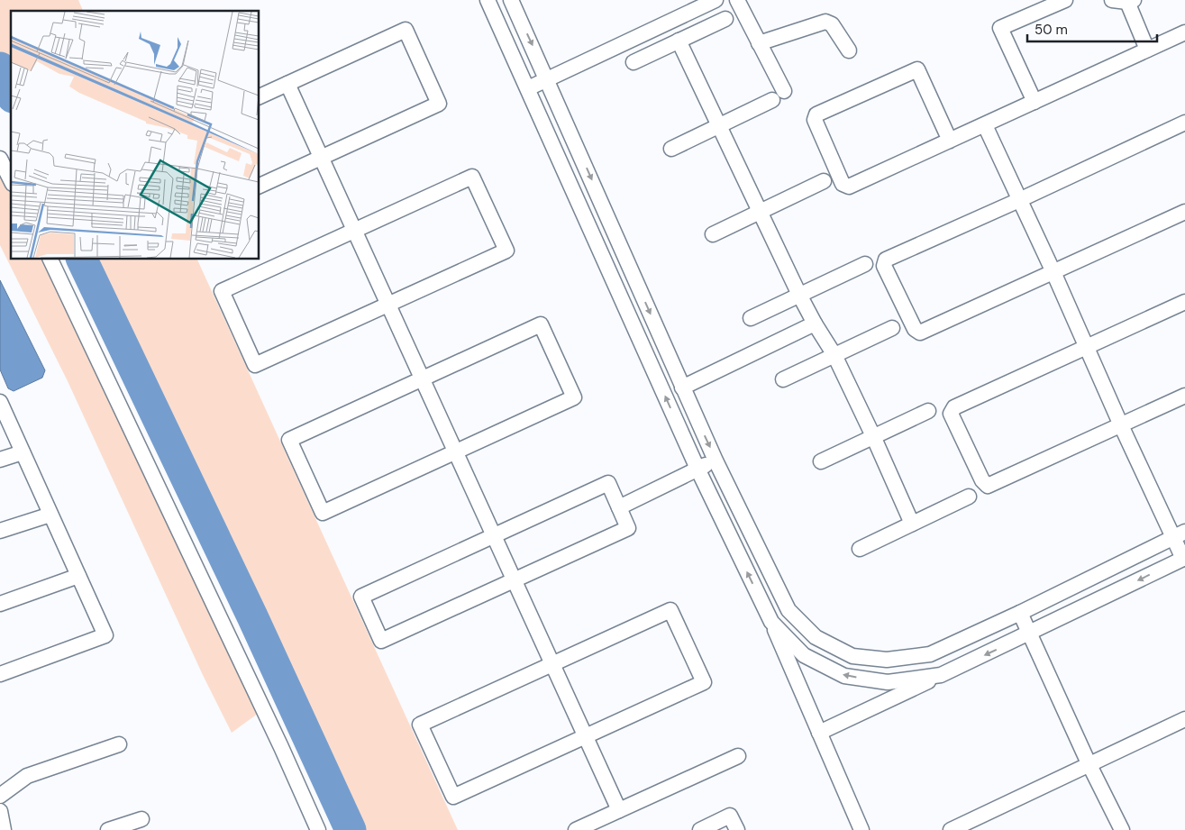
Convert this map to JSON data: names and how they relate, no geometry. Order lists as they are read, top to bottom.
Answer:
{
  "scale_bar": "50 m"
}
